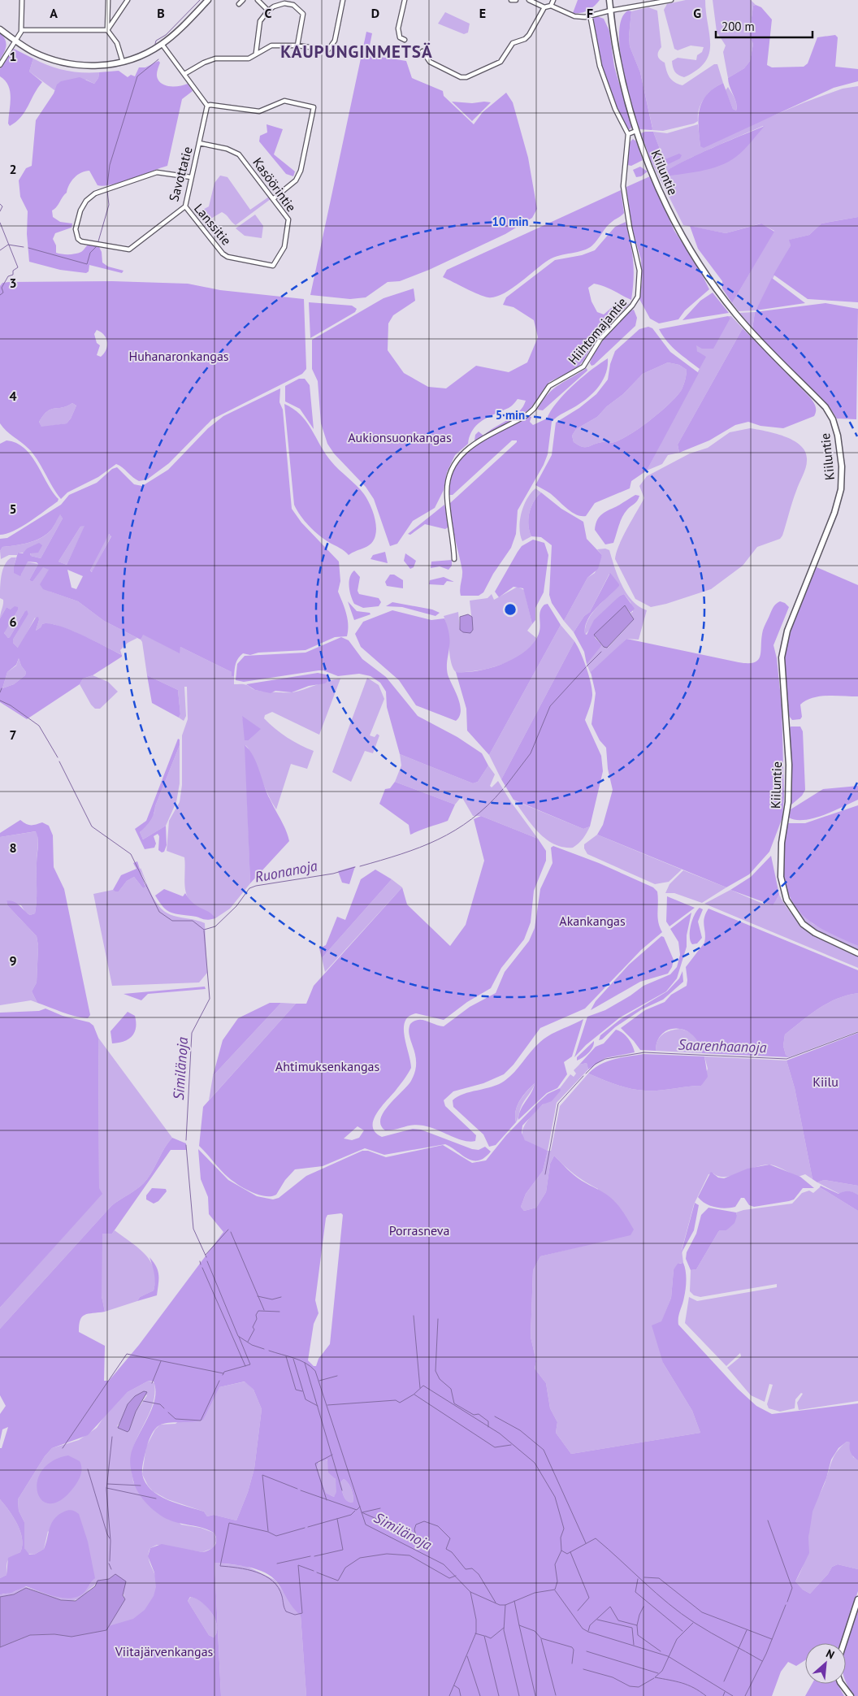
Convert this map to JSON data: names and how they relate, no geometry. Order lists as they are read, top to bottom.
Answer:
{
  "streets": {
    "street": [
      "Kiiluntie",
      "Savottatie",
      "Kasöörintie",
      "Lanssitie",
      "Hiihtomajantie"
    ]
  },
  "crossings": [
    ["Savottatie", "Kasöörintie"],
    ["Savottatie", "Lanssitie"],
    ["Kasöörintie", "Lanssitie"]
  ],
  "districts": ["KAUPUNGINMETSÄ"],
  "water": ["Ruonanoja", "Saarenhaanoja", "Similänoja"],
  "parks": [
    "Huhanaronkangas",
    "Aukionsuonkangas",
    "Akankangas",
    "Ahtimuksenkangas",
    "Kiilu",
    "Porrasneva",
    "Viitajärvenkangas"
  ],
  "scale_bar": "200 m",
  "north": "top right",
  "grid": {
    "columns": [
      "A",
      "B",
      "C",
      "D",
      "E",
      "F",
      "G"
    ],
    "rows": [
      "1",
      "2",
      "3",
      "4",
      "5",
      "6",
      "7",
      "8",
      "9"
    ]
  },
  "rings": ["10 min", "5 min"]
}
